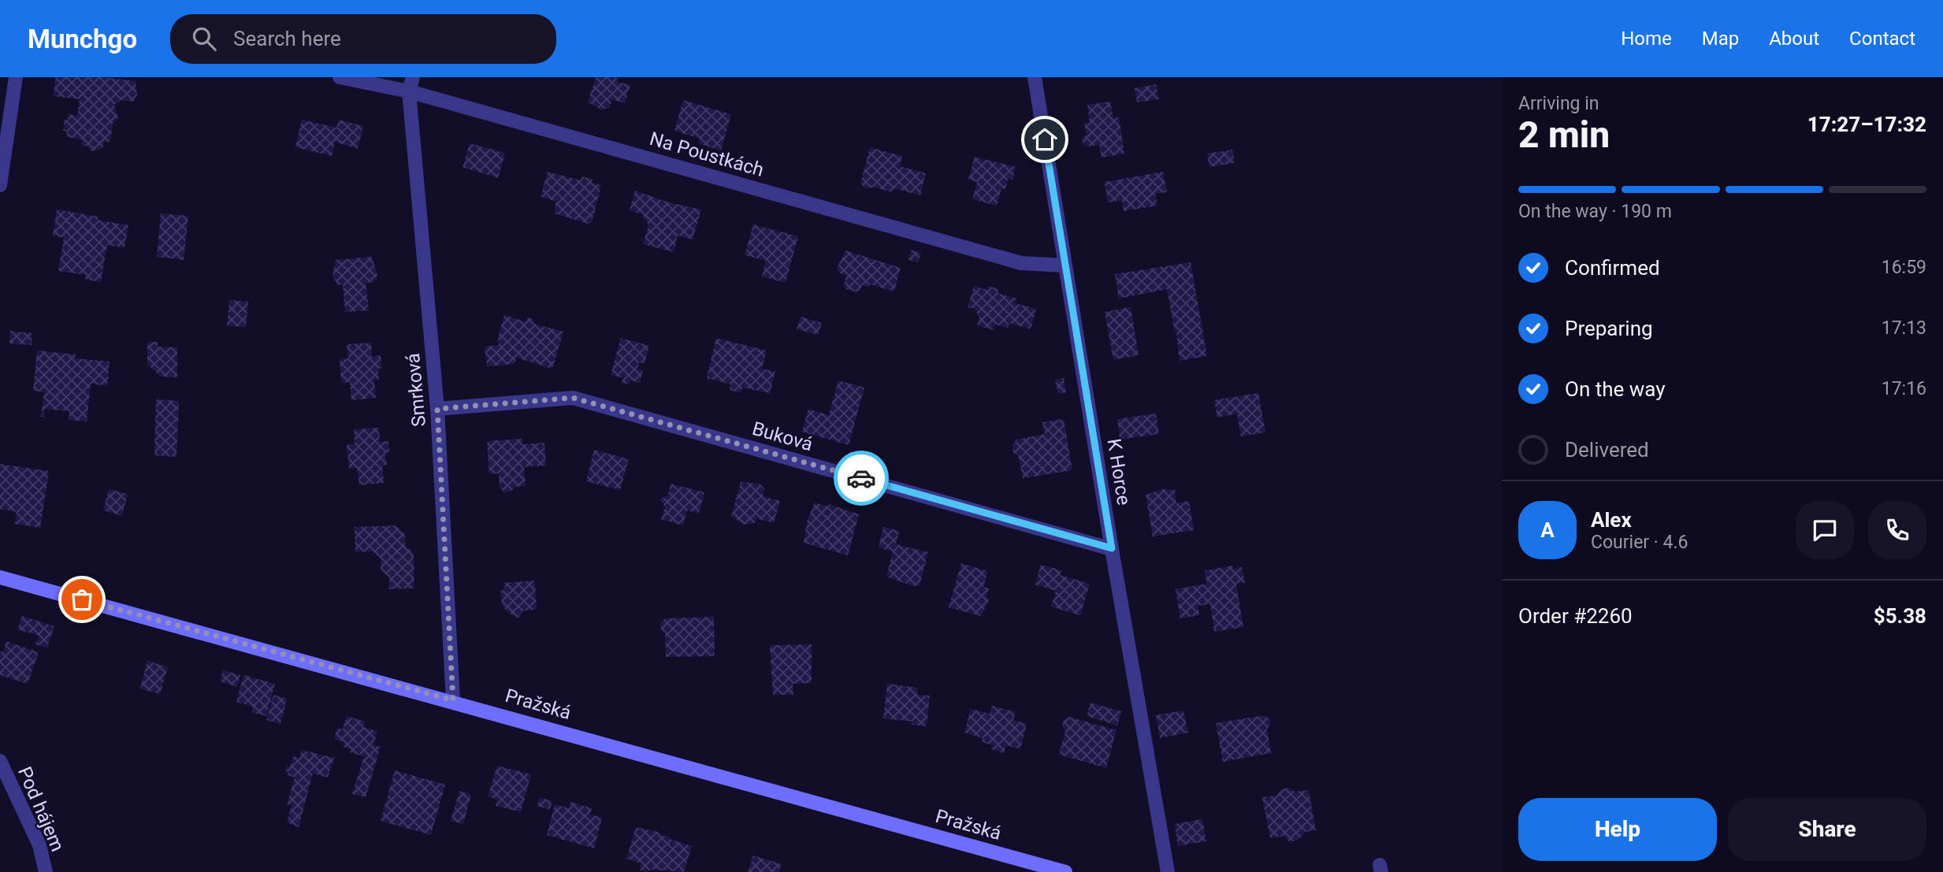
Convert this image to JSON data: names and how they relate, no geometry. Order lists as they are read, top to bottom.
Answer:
{
  "streets": {
    "main road": ["Pražská"],
    "street": [
      "Na Poustkách",
      "Smrková",
      "Buková",
      "K Horce",
      "Pod hájem"
    ]
  },
  "crossings": [
    ["Na Poustkách", "Smrková"],
    ["Na Poustkách", "K Horce"],
    ["Smrková", "Buková"],
    ["Smrková", "Pražská"],
    ["Buková", "K Horce"]
  ],
  "page": {
    "header": "Munchgo",
    "search": "Search here",
    "nav": [
      "Home",
      "Map",
      "About",
      "Contact"
    ],
    "heading": ["2 min", "Arriving in", "17:27–17:32"],
    "panel": [
      "Alex",
      "Courier · 4.6",
      "Order #2260",
      "$5.38"
    ],
    "bar": "On the way · 190 m",
    "list": [
      ["Confirmed", "16:59"],
      ["Preparing", "17:13"],
      ["On the way", "17:16"],
      "Delivered"
    ],
    "round": "A",
    "buttons": ["Help", "Share"]
  }
}
